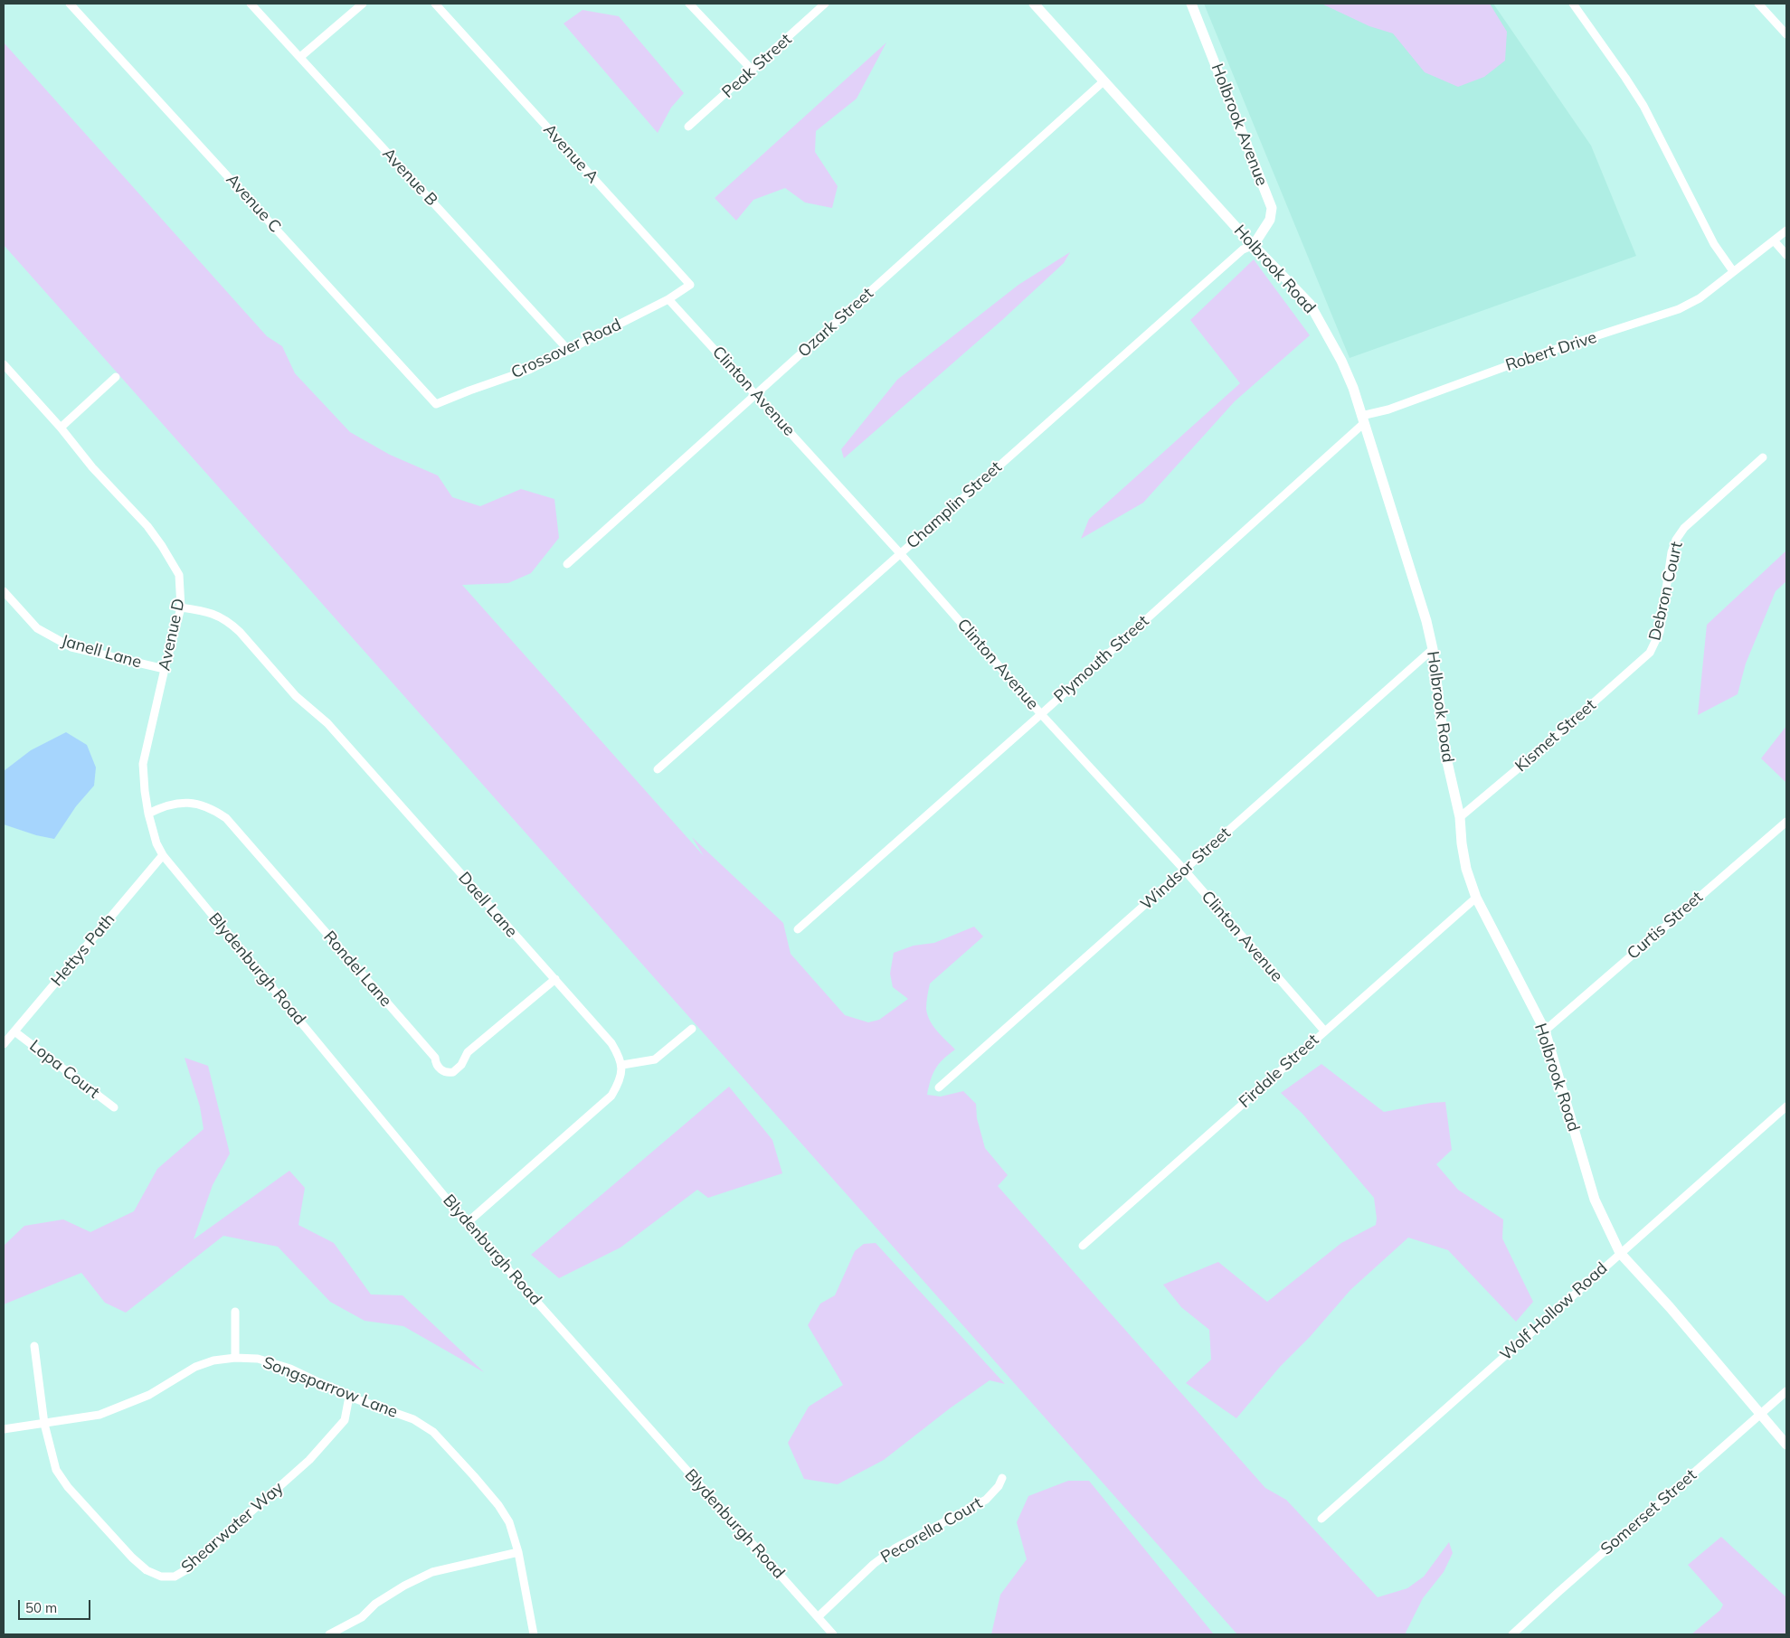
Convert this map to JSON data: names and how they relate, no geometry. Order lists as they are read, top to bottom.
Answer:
{
  "streets": {
    "street": [
      "Peak Street",
      "Holbrook Avenue",
      "Avenue A",
      "Avenue B",
      "Avenue C",
      "Holbrook Road",
      "Ozark Street",
      "Crossover Road",
      "Robert Drive",
      "Clinton Avenue",
      "Champlin Street",
      "Debron Court",
      "Avenue D",
      "Janell Lane",
      "Plymouth Street",
      "Kismet Street",
      "Windsor Street",
      "Daell Lane",
      "Curtis Street",
      "Hettys Path",
      "Blydenburgh Road",
      "Rondel Lane",
      "Lopa Court",
      "Firdale Street",
      "Wolf Hollow Road",
      "Songsparrow Lane",
      "Somerset Street",
      "Shearwater Way",
      "Pecorella Court"
    ]
  },
  "crossings": [
    ["Holbrook Avenue", "Holbrook Road"],
    ["Holbrook Avenue", "Champlin Street"],
    ["Avenue A", "Crossover Road"],
    ["Avenue A", "Clinton Avenue"],
    ["Avenue B", "Crossover Road"],
    ["Avenue C", "Crossover Road"],
    ["Holbrook Road", "Ozark Street"],
    ["Holbrook Road", "Robert Drive"],
    ["Holbrook Road", "Champlin Street"],
    ["Holbrook Road", "Plymouth Street"],
    ["Holbrook Road", "Kismet Street"],
    ["Holbrook Road", "Windsor Street"],
    ["Holbrook Road", "Curtis Street"],
    ["Holbrook Road", "Firdale Street"],
    ["Holbrook Road", "Wolf Hollow Road"],
    ["Holbrook Road", "Somerset Street"],
    ["Ozark Street", "Clinton Avenue"],
    ["Crossover Road", "Clinton Avenue"],
    ["Robert Drive", "Plymouth Street"],
    ["Clinton Avenue", "Champlin Street"],
    ["Clinton Avenue", "Plymouth Street"],
    ["Clinton Avenue", "Windsor Street"],
    ["Clinton Avenue", "Firdale Street"],
    ["Debron Court", "Kismet Street"],
    ["Avenue D", "Janell Lane"],
    ["Avenue D", "Daell Lane"],
    ["Avenue D", "Hettys Path"],
    ["Avenue D", "Blydenburgh Road"],
    ["Avenue D", "Rondel Lane"],
    ["Daell Lane", "Rondel Lane"],
    ["Hettys Path", "Blydenburgh Road"],
    ["Hettys Path", "Lopa Court"],
    ["Blydenburgh Road", "Pecorella Court"],
    ["Songsparrow Lane", "Shearwater Way"]
  ],
  "scale_bar": "50 m"
}
